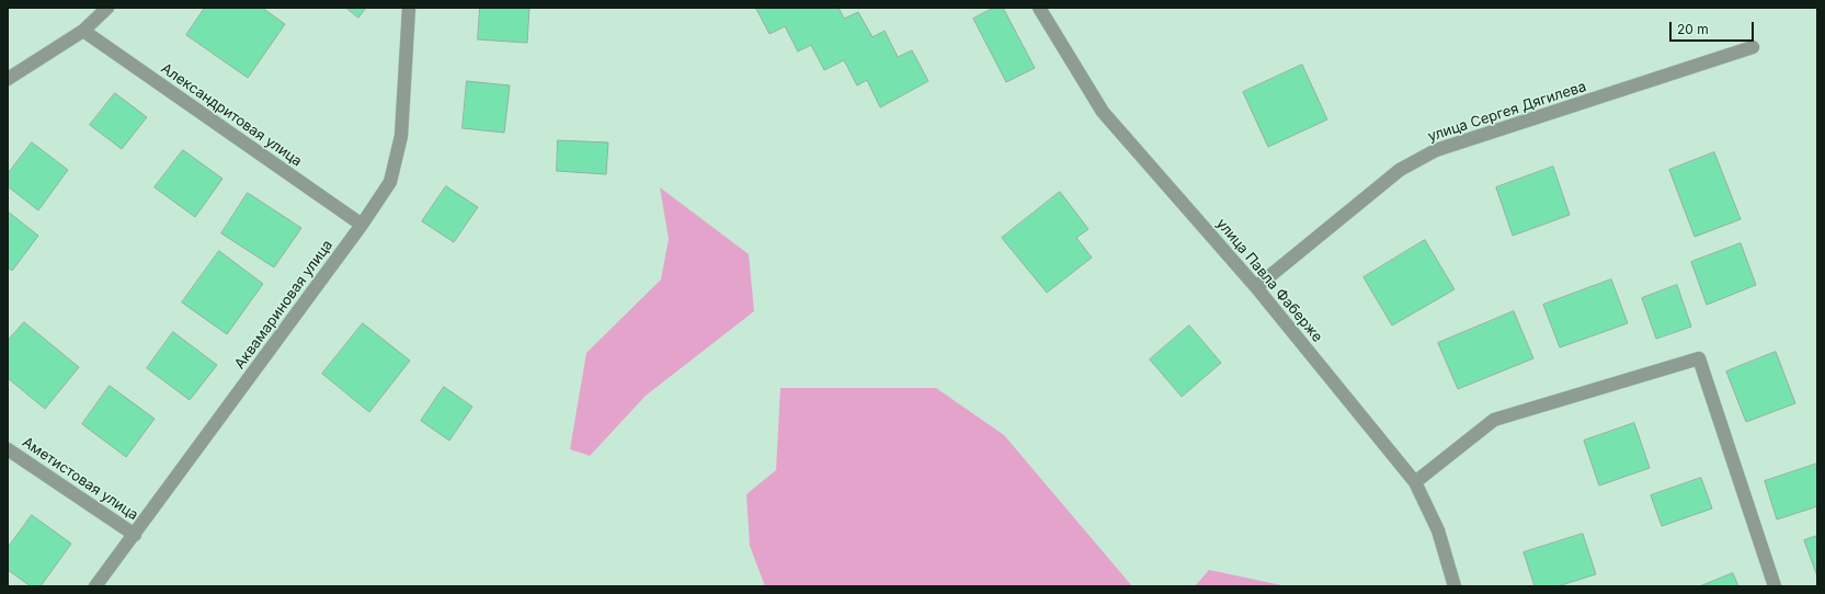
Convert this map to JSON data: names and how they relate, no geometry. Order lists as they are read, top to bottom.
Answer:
{
  "streets": {
    "street": [
      "улица Сергея Дягилева",
      "Александритовая улица",
      "улица Павла Фаберже",
      "Аквамариновая улица",
      "Аметистовая улица"
    ]
  },
  "crossings": [
    ["улица Сергея Дягилева", "улица Павла Фаберже"],
    ["Александритовая улица", "Аквамариновая улица"],
    ["Аквамариновая улица", "Аметистовая улица"]
  ],
  "scale_bar": "20 m"
}
